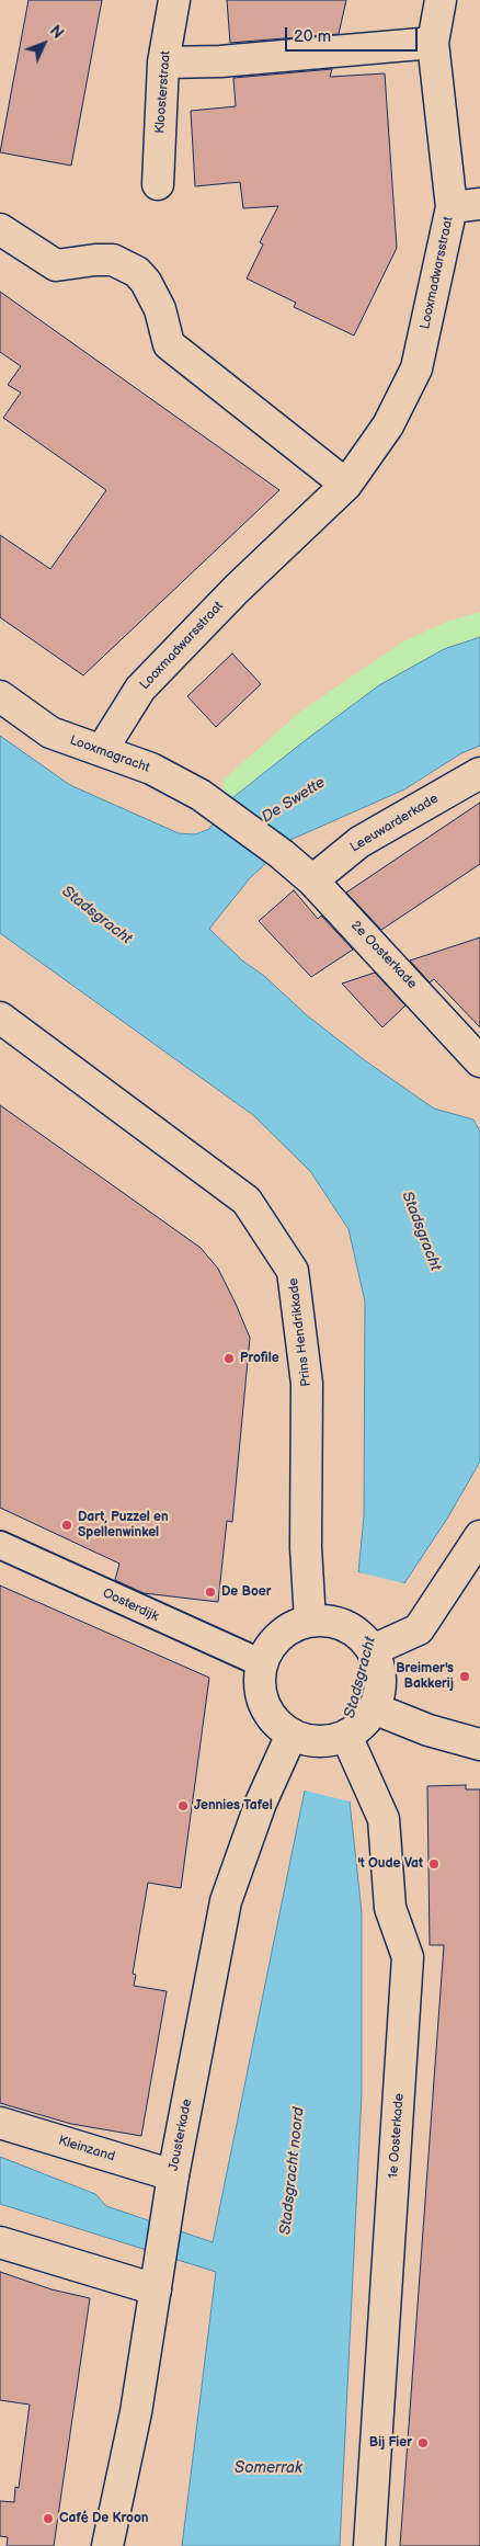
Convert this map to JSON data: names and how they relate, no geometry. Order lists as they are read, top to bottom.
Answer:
{
  "streets": {
    "street": [
      "Kloosterstraat",
      "Looxmadwarsstraat",
      "Looxmagracht",
      "Leeuwarderkade",
      "2e Oosterkade",
      "Prins Hendrikkade",
      "Oosterdijk",
      "Jousterkade",
      "1e Oosterkade",
      "Kleinzand"
    ]
  },
  "crossings": [
    ["Looxmadwarsstraat", "Looxmagracht"],
    ["Looxmagracht", "2e Oosterkade"],
    ["Leeuwarderkade", "2e Oosterkade"],
    ["Prins Hendrikkade", "Oosterdijk"],
    ["Prins Hendrikkade", "Jousterkade"],
    ["Prins Hendrikkade", "1e Oosterkade"],
    ["Oosterdijk", "Jousterkade"],
    ["Oosterdijk", "1e Oosterkade"],
    ["Jousterkade", "1e Oosterkade"],
    ["Jousterkade", "Kleinzand"]
  ],
  "water": [
    "De Swette",
    "Stadsgracht",
    "Stadsgracht noord",
    "Somerrak"
  ],
  "places": [
    "Profile",
    "Dart, Puzzel en Spellenwinkel",
    "De Boer",
    "Breimer's Bakkerij",
    "Jennies Tafel",
    "'t Oude Vat",
    "Bij Fier",
    "Café De Kroon"
  ],
  "scale_bar": "20 m",
  "north": "top right"
}
